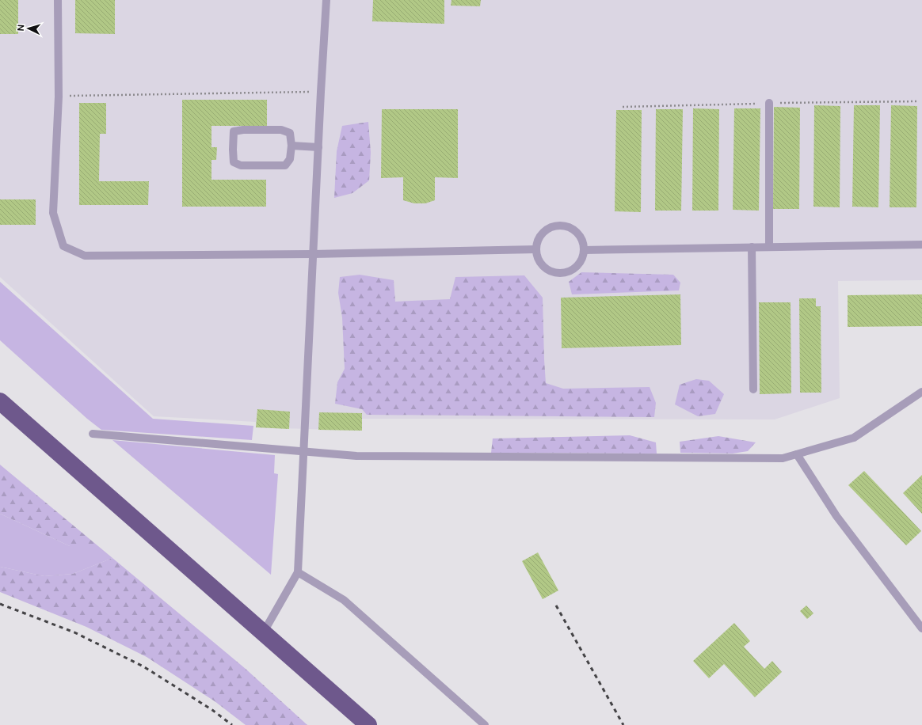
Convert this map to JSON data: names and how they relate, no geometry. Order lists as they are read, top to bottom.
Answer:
{
  "north": "left"
}
